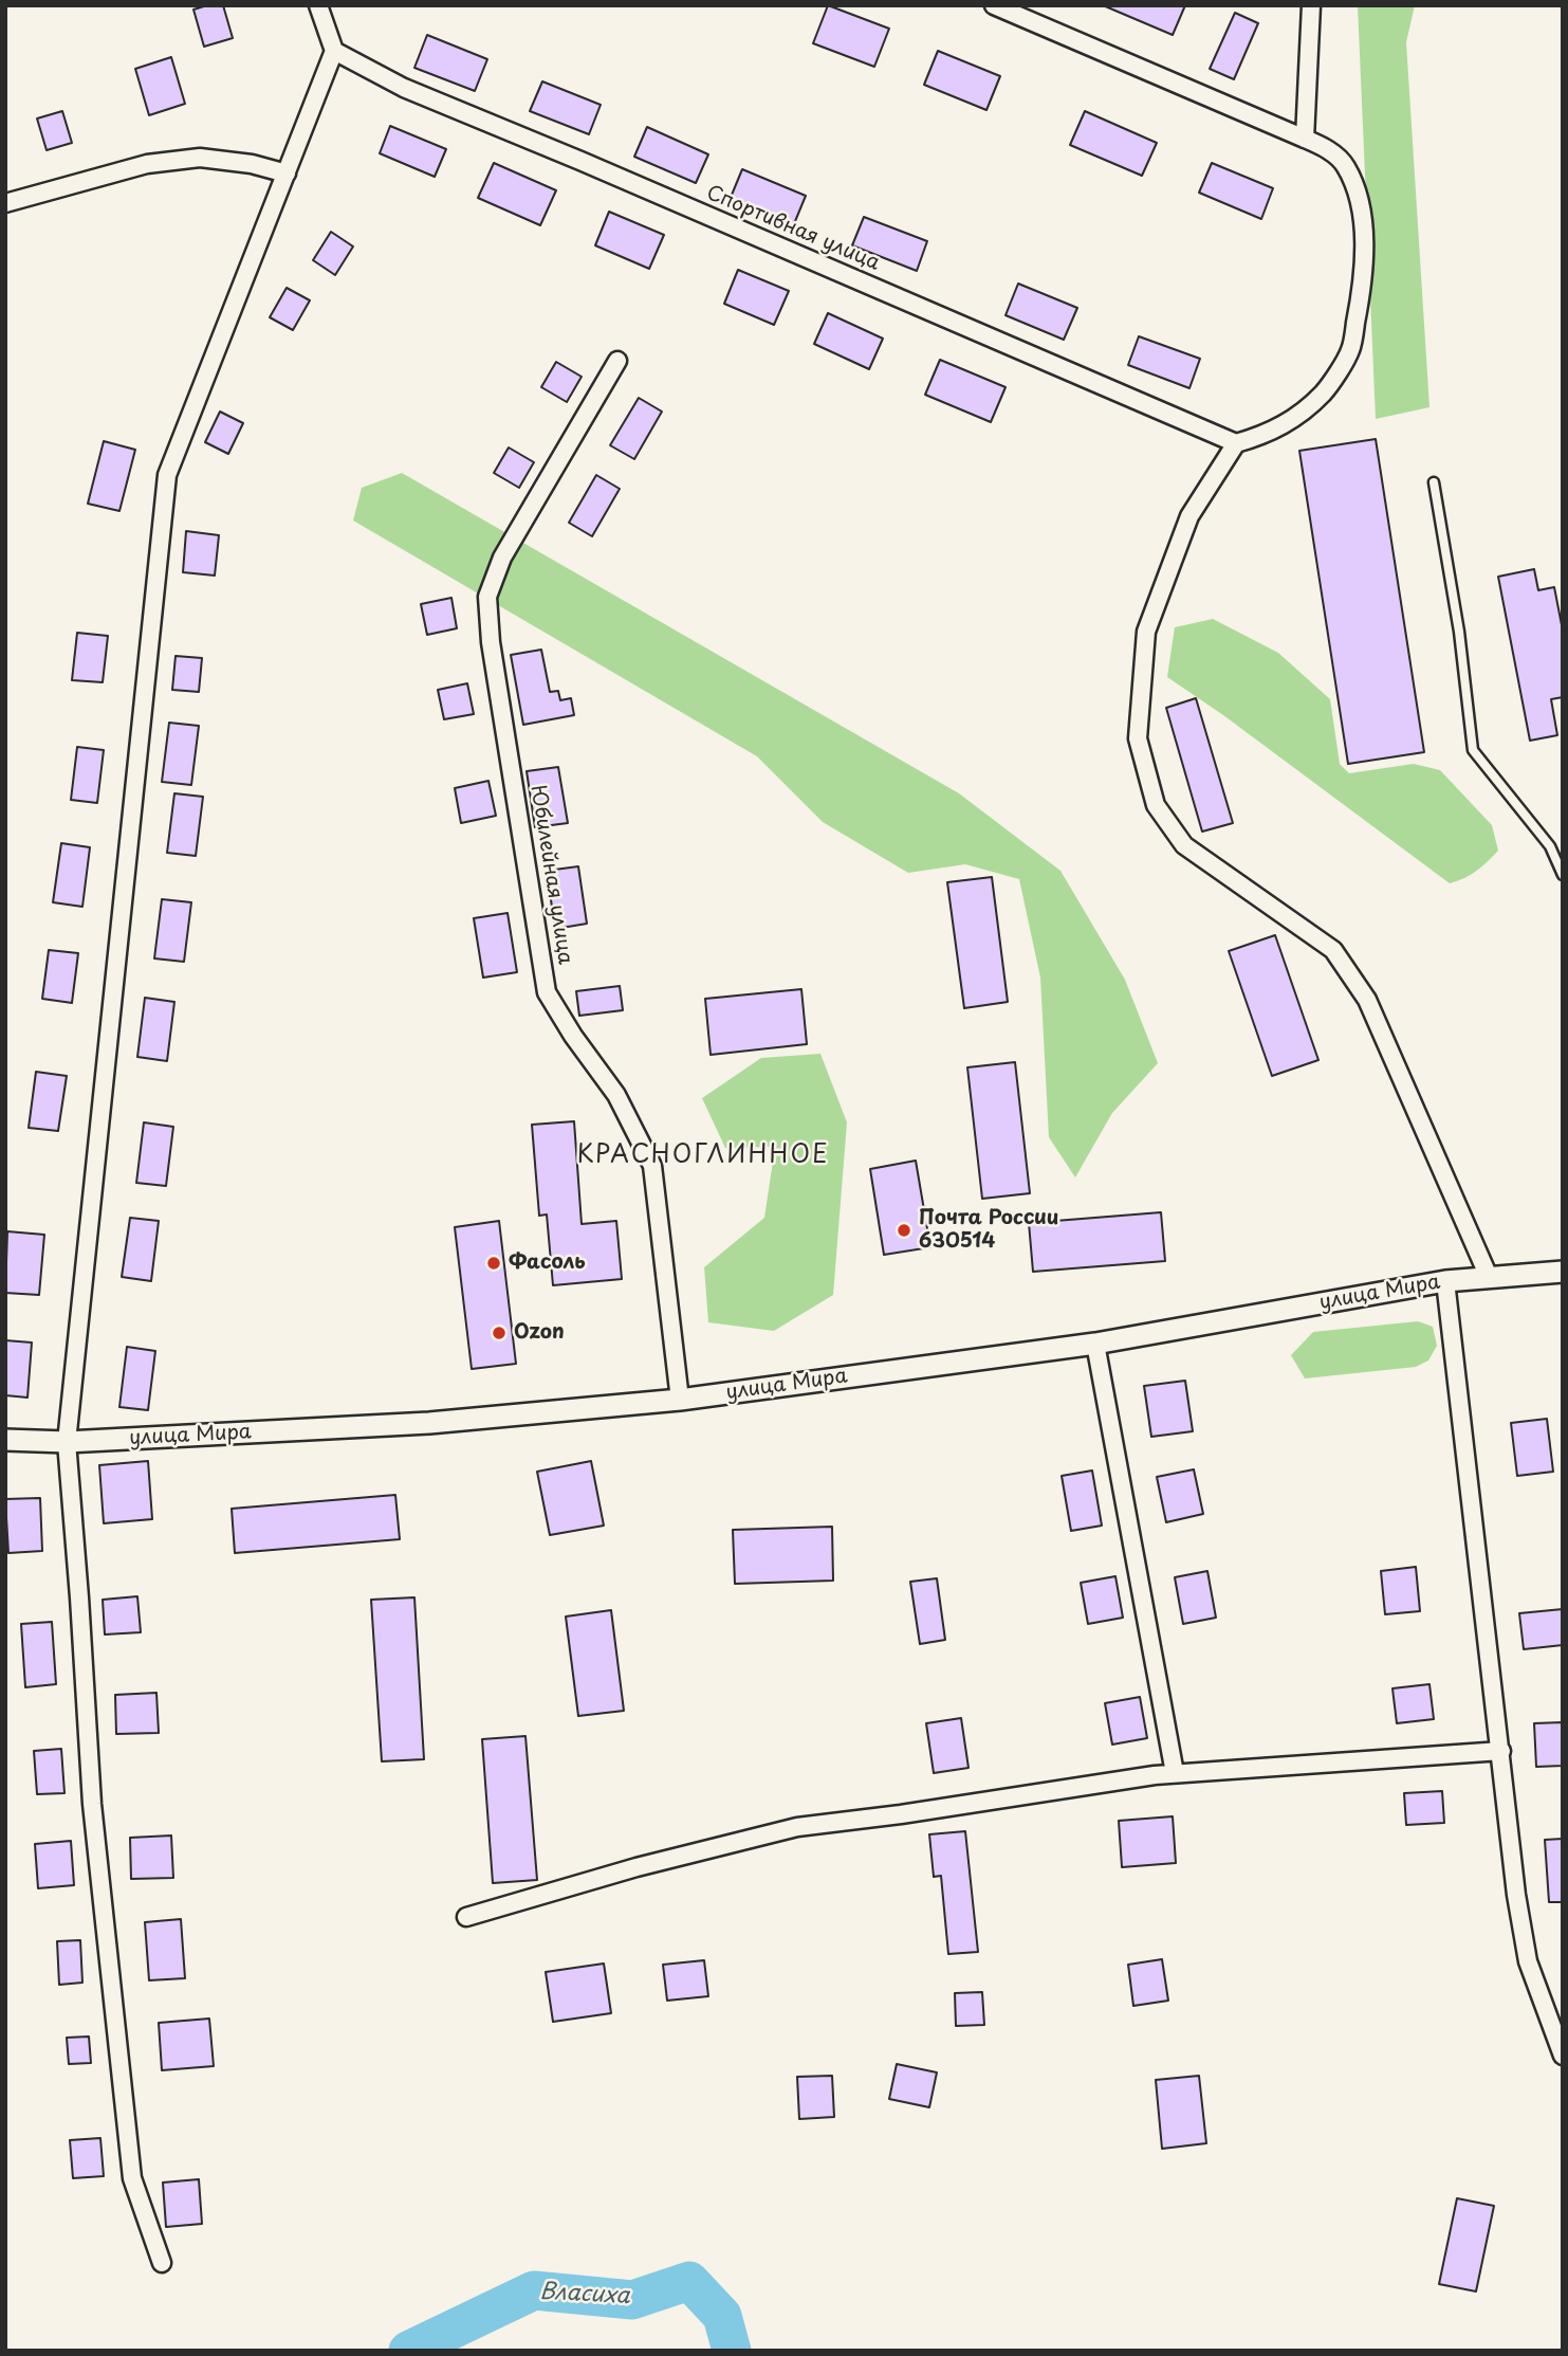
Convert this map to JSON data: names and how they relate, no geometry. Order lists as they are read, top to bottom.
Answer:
{
  "streets": {
    "street": ["Спортивная улица", "Юбилейная улица", "улица Мира"]
  },
  "crossings": [
    ["Юбилейная улица", "улица Мира"]
  ],
  "districts": ["КРАСНОГЛИННОЕ"],
  "water": ["Власиха"],
  "places": ["Почта России 630514", "Фасоль", "Ozon"]
}
